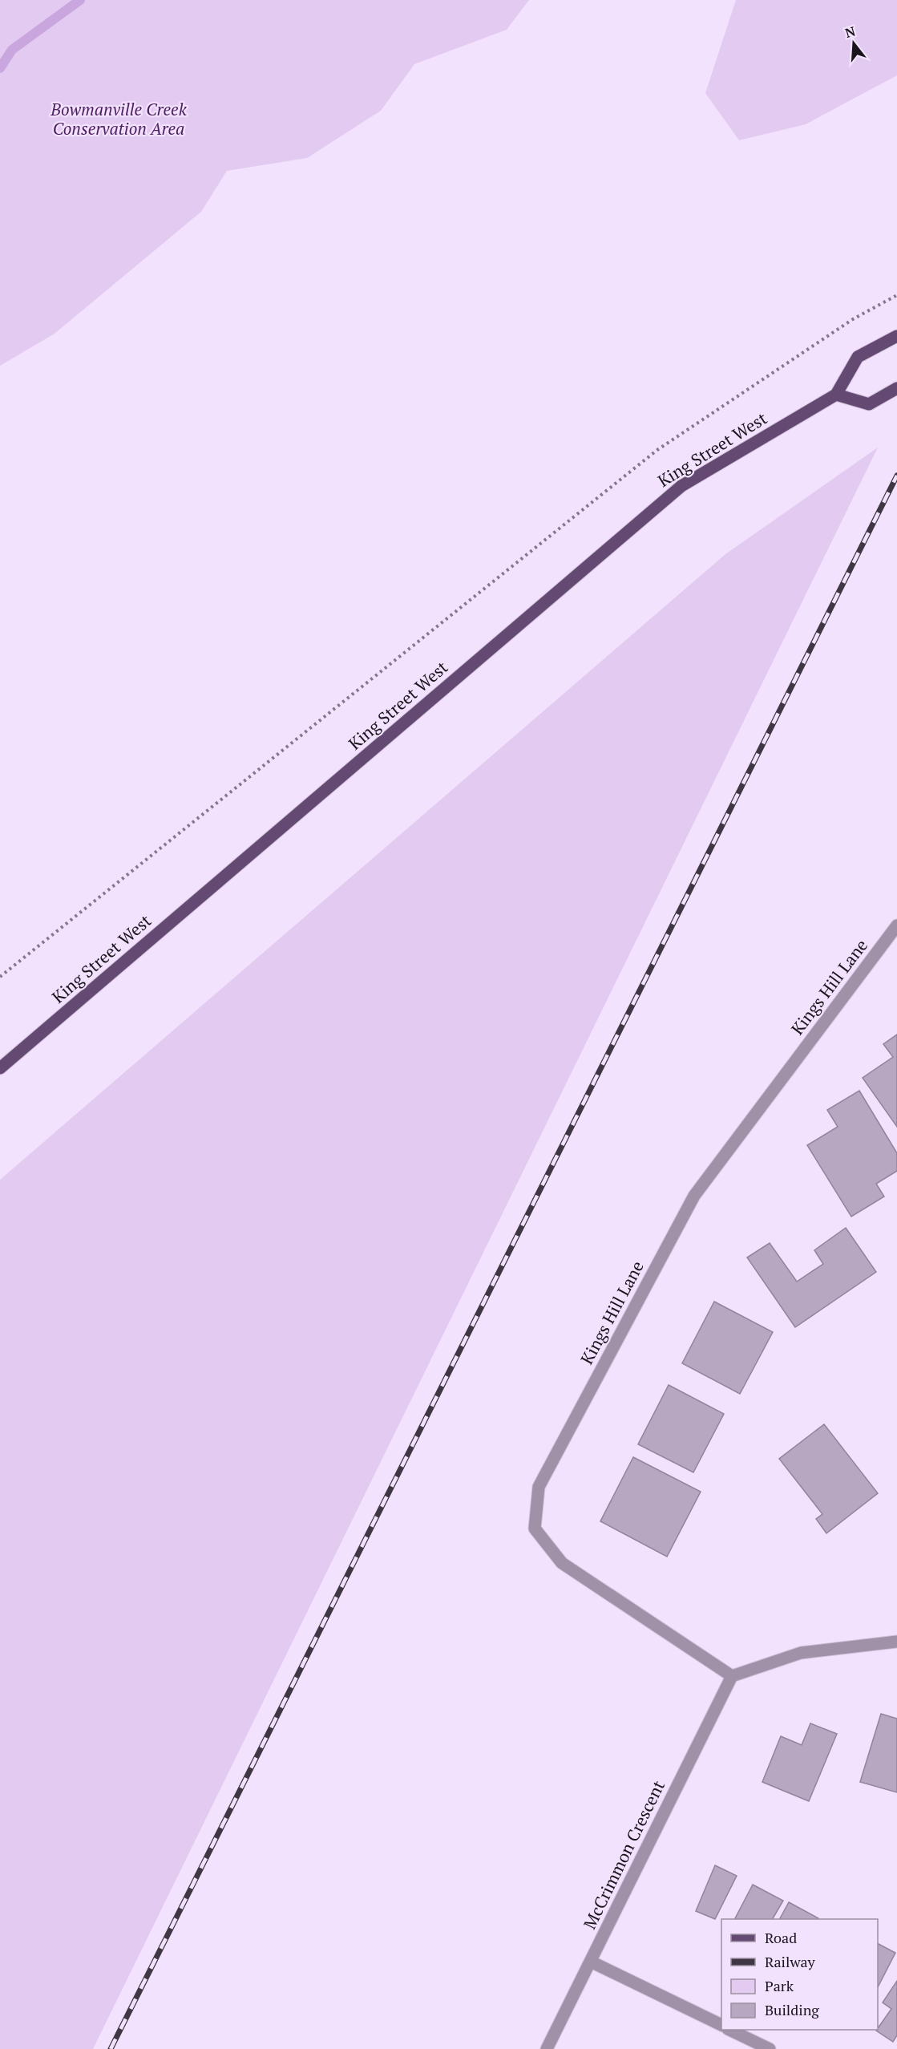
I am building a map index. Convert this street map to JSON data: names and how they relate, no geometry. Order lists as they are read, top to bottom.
{
  "streets": {
    "main road": ["King Street West"],
    "street": ["Kings Hill Lane", "McCrimmon Crescent"]
  },
  "crossings": [
    ["Kings Hill Lane", "McCrimmon Crescent"]
  ],
  "parks": ["Bowmanville Creek Conservation Area"],
  "legend": [
    "Road",
    "Railway",
    "Park",
    "Building"
  ],
  "north": "top"
}
